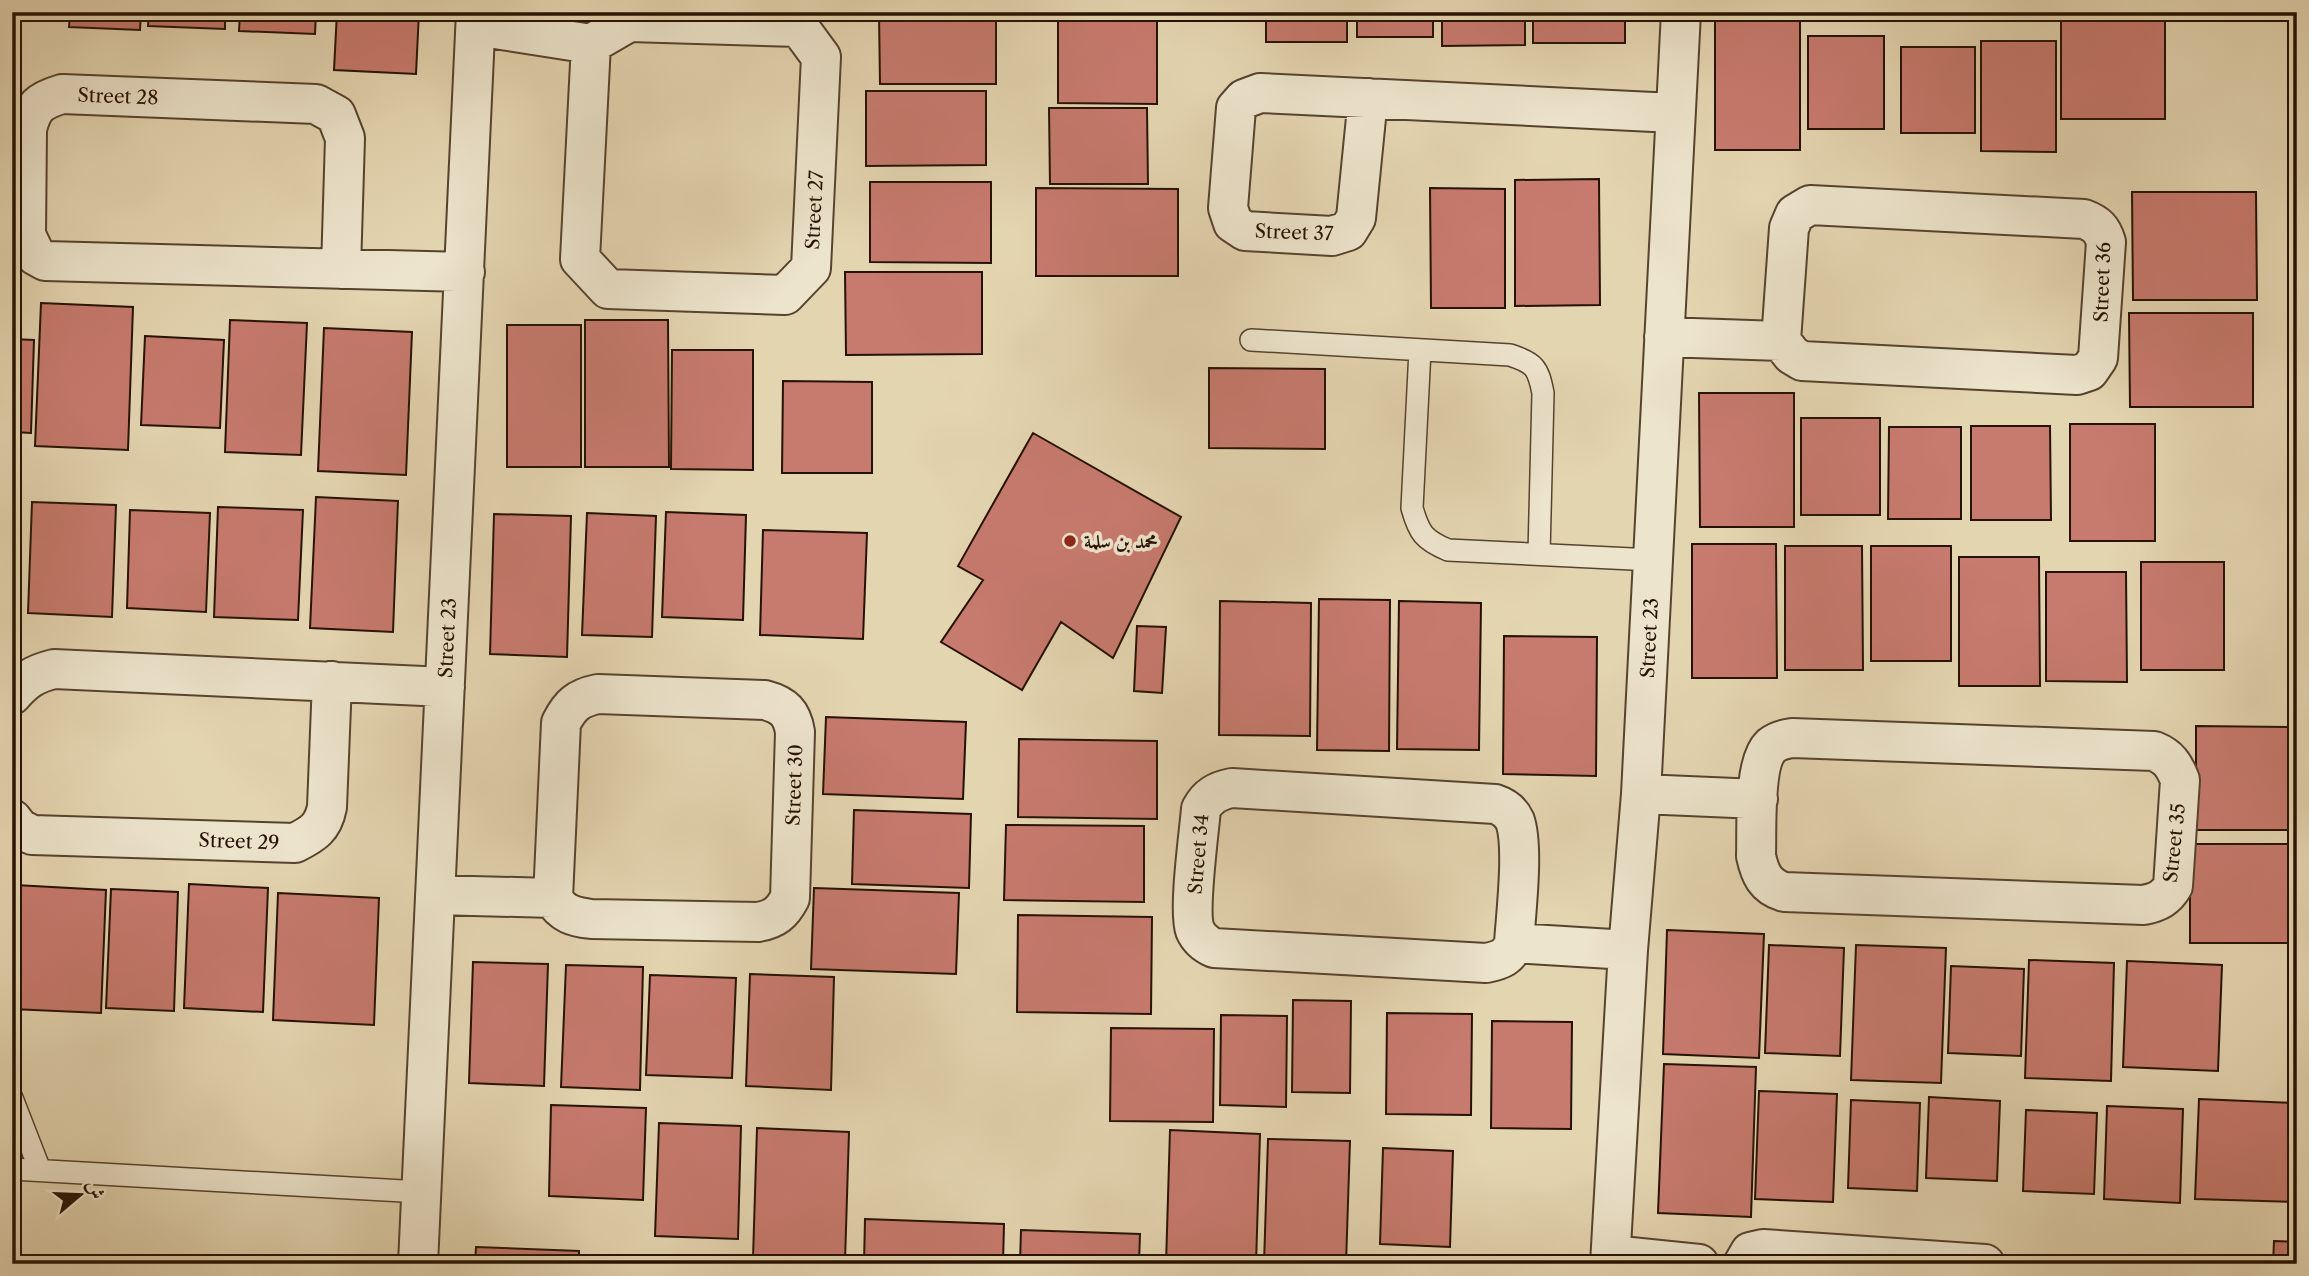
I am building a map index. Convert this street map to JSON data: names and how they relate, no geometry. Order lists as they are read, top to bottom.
{
  "streets": {
    "street": [
      "Street 28",
      "Street 27",
      "Street 37",
      "Street 36",
      "Street 23",
      "Street 30",
      "Street 29",
      "Street 35",
      "Street 34"
    ]
  },
  "crossings": [
    ["Street 28", "Street 23"],
    ["Street 37", "Street 23"]
  ],
  "places": ["محمد بن سلمة"],
  "north": "right"
}
